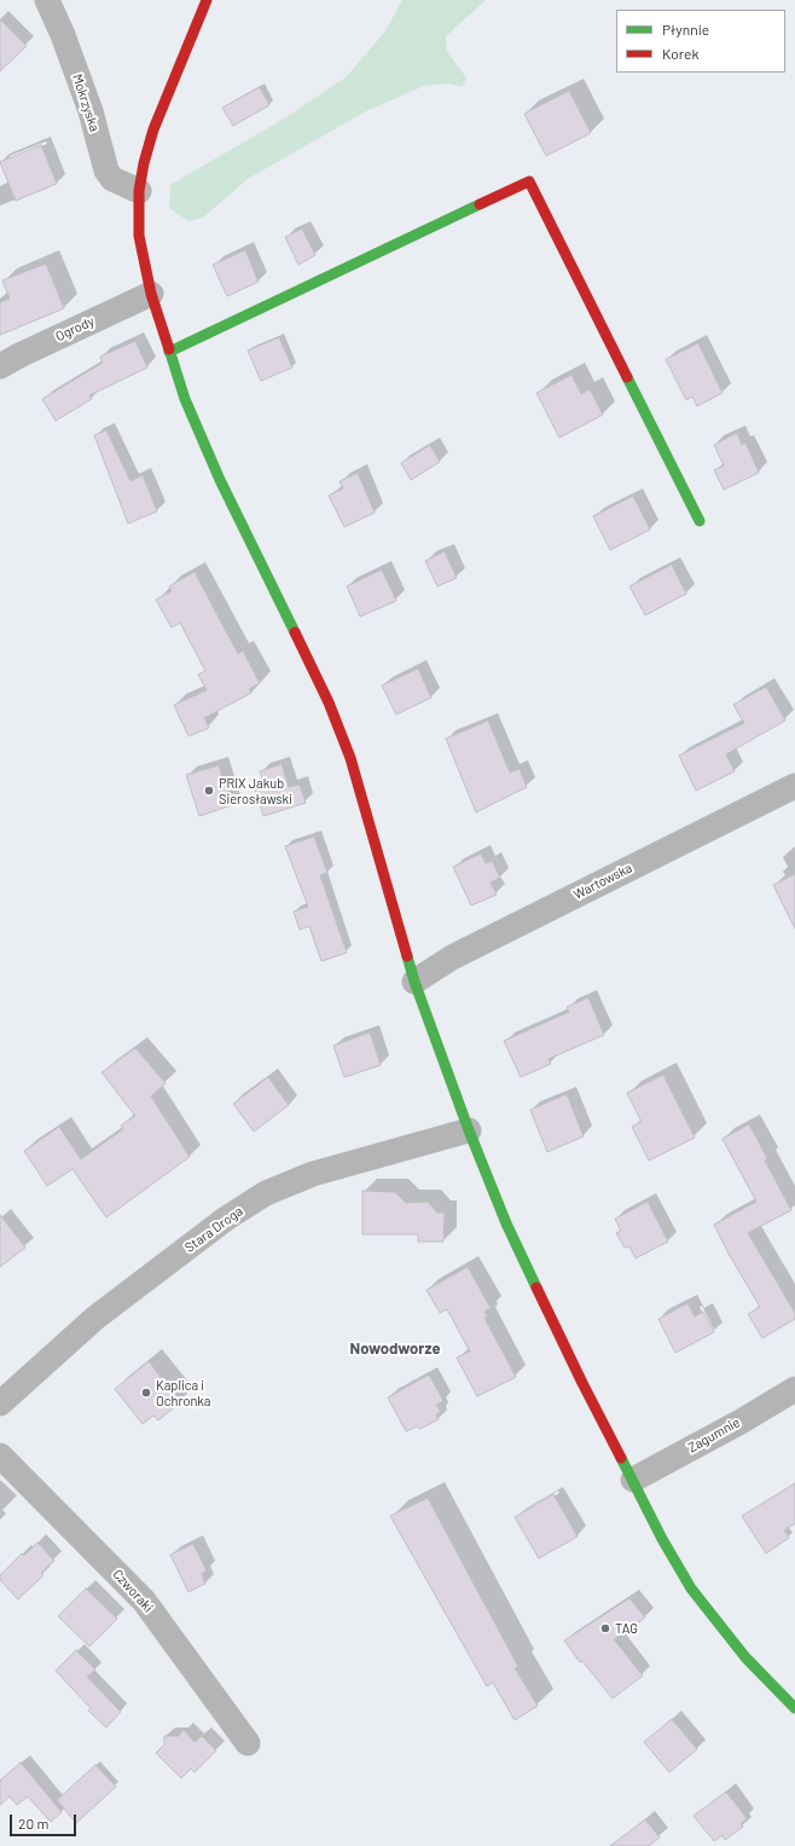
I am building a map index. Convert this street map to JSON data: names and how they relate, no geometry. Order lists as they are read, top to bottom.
{
  "streets": {
    "street": [
      "Mokrzyska",
      "Ogrody",
      "Wartowska",
      "Stara Droga",
      "Zagumnie",
      "Czworaki"
    ]
  },
  "districts": ["Nowodworze"],
  "places": ["PRIX Jakub Sierosławski", "Kaplica i Ochronka", "TAG"],
  "legend": ["Płynnie", "Korek"],
  "scale_bar": "20 m"
}
